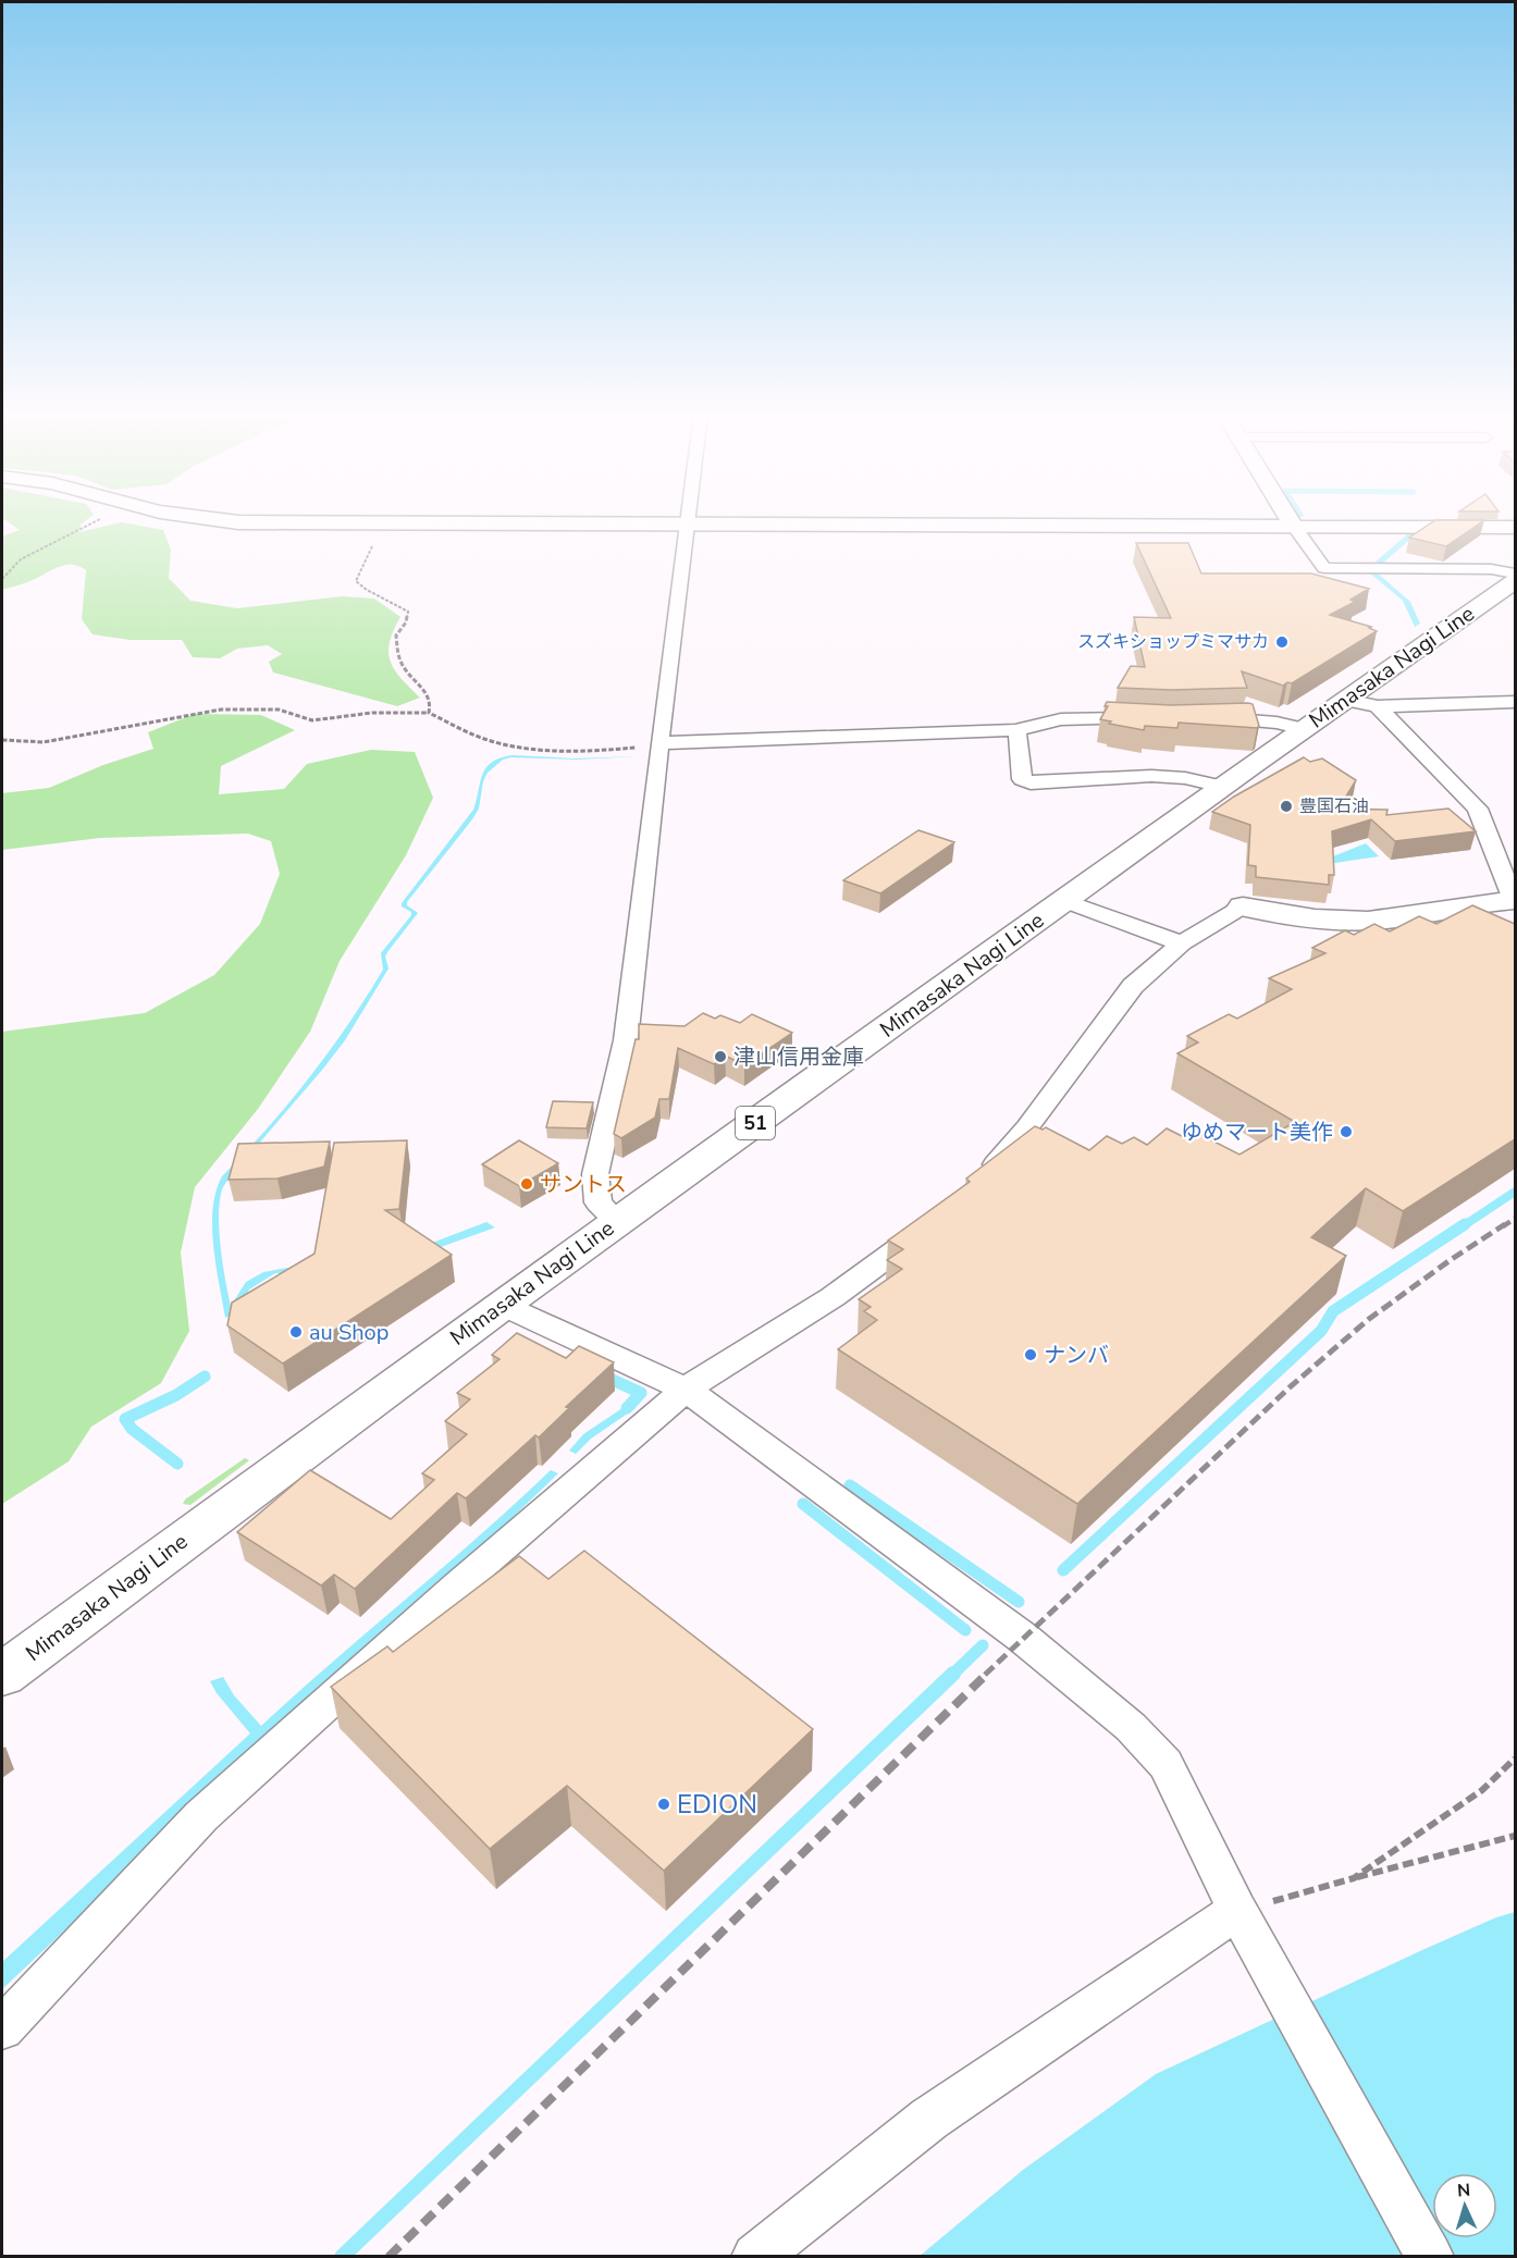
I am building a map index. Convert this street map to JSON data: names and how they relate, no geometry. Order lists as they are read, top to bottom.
{
  "streets": {
    "street": ["Mimasaka Nagi Line", "51"]
  },
  "places": [
    "スズキショップミマサカ",
    "豊国石油",
    "津山信用金庫",
    "ゆめマート美作",
    "サントス",
    "au Shop",
    "ナンバ",
    "EDION"
  ],
  "north": "top"
}
